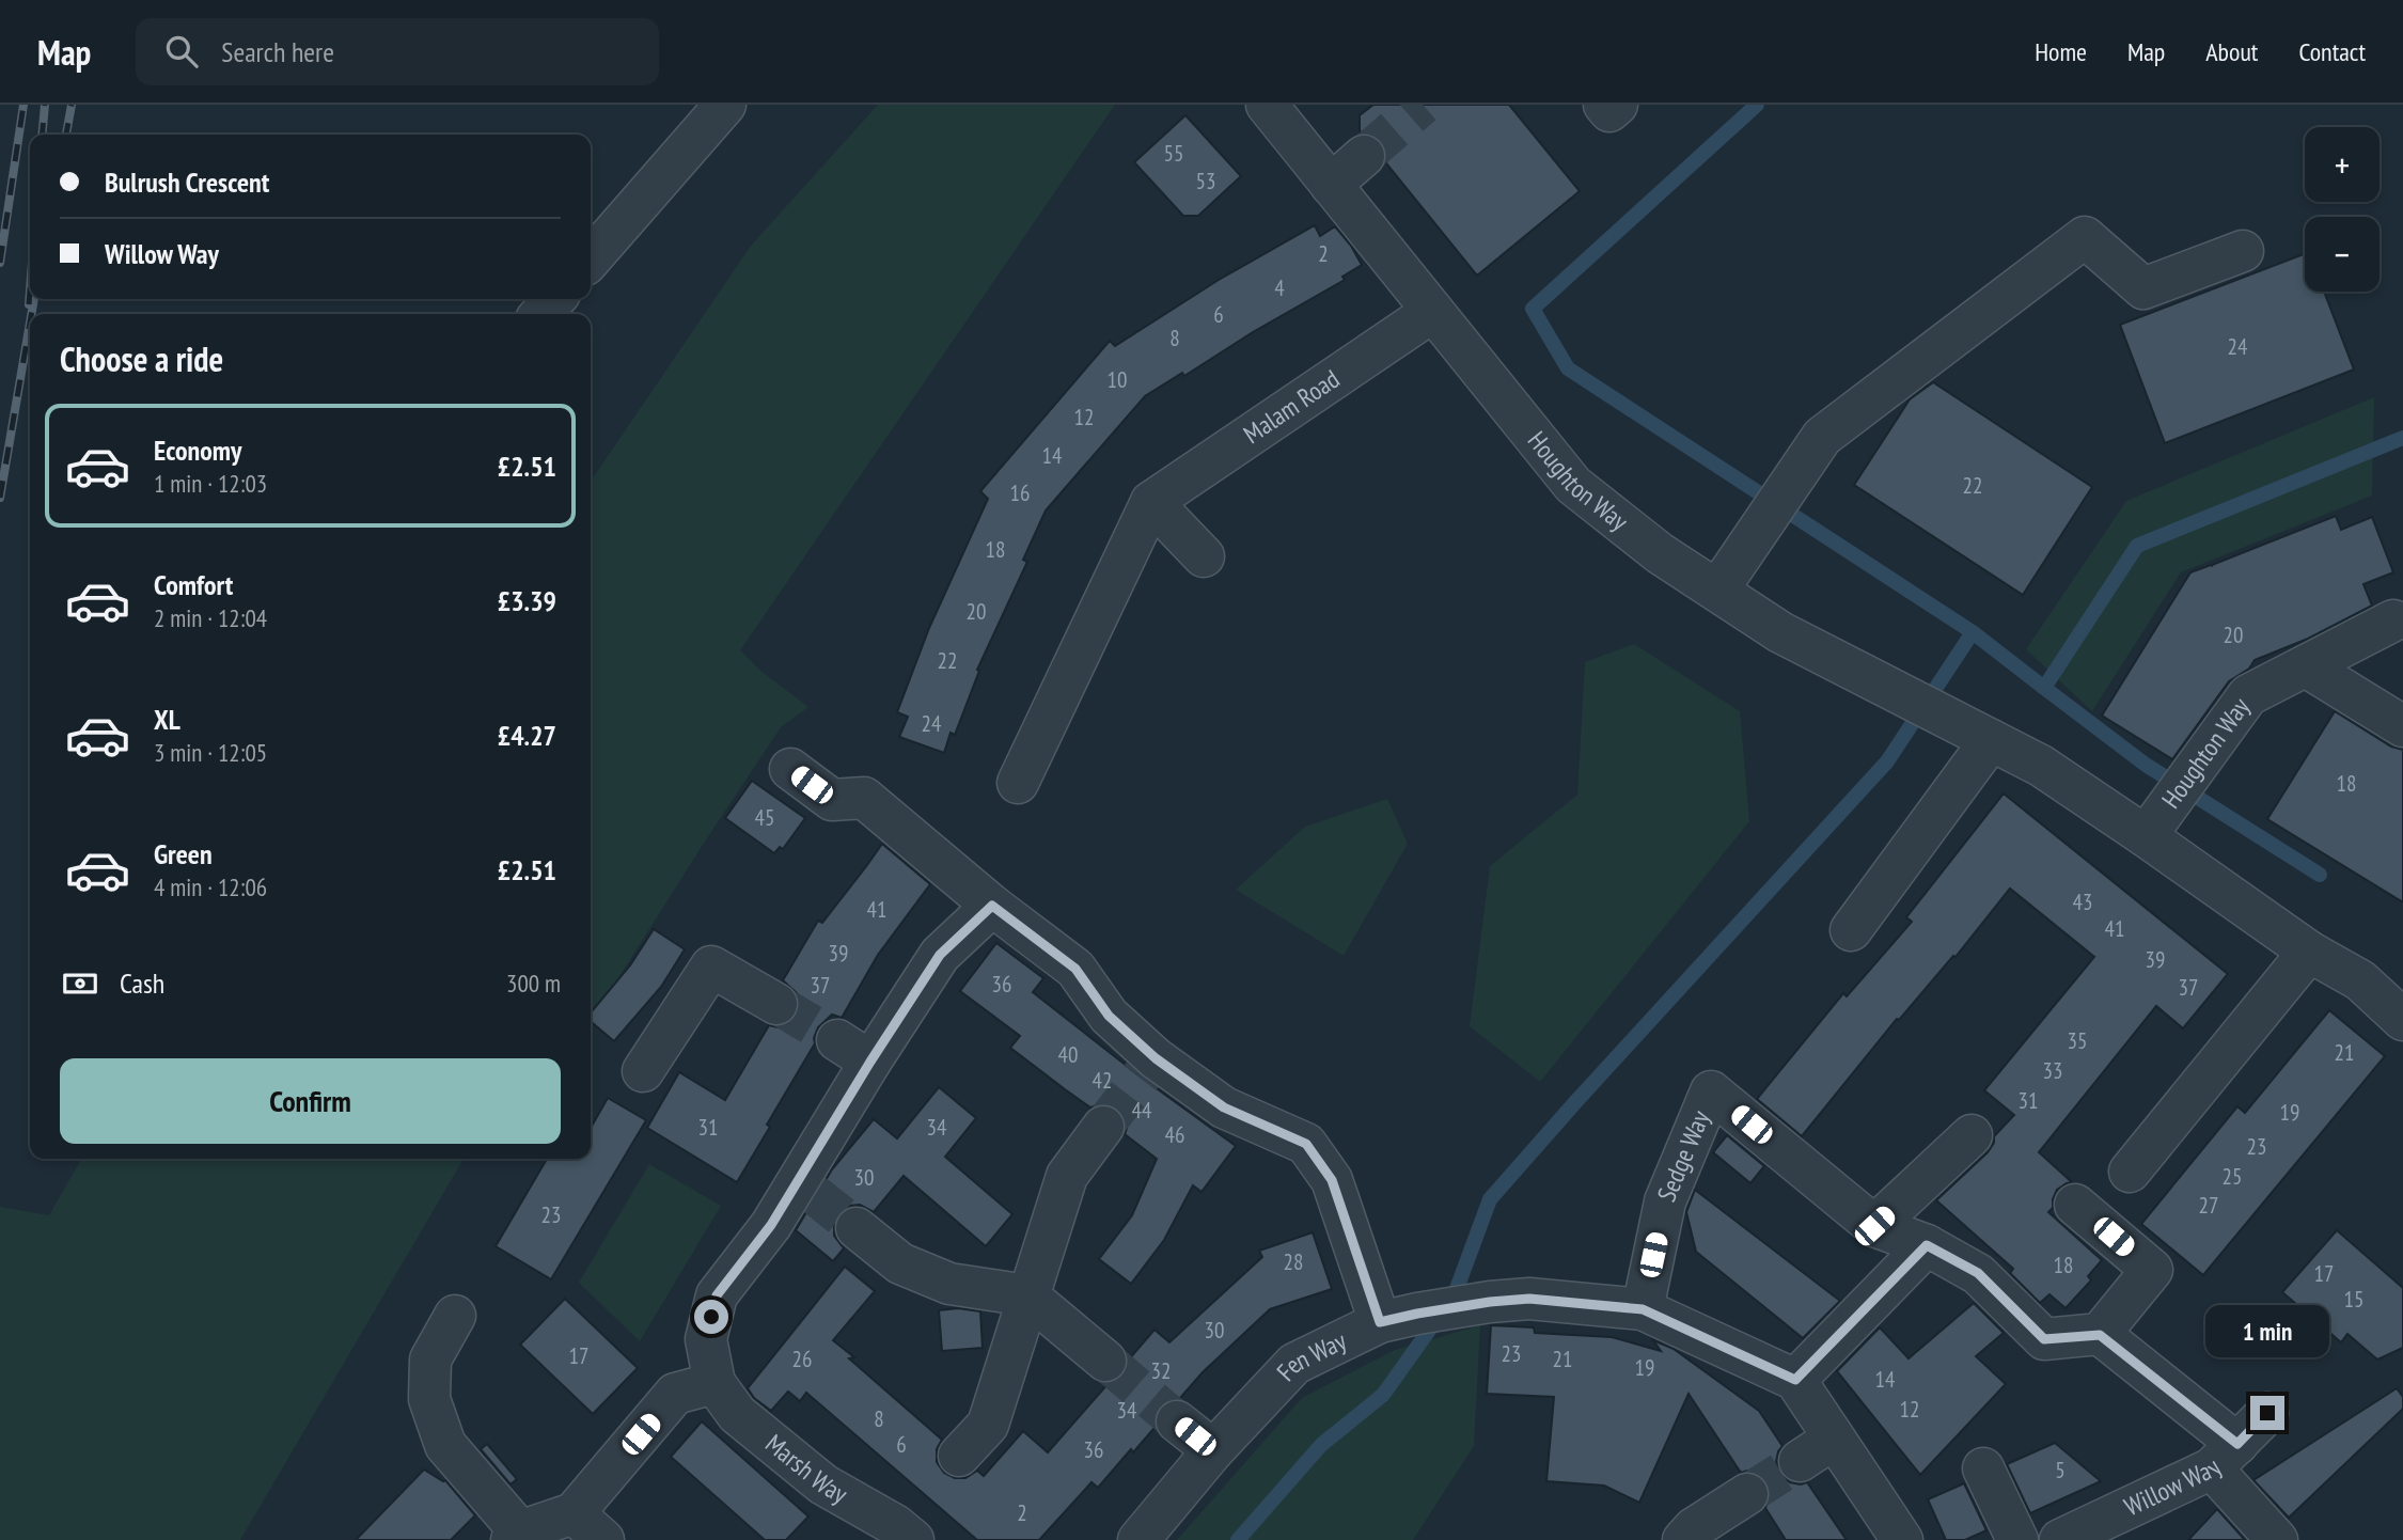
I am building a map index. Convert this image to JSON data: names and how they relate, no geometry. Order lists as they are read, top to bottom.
{
  "streets": {
    "street": [
      "Malam Road",
      "Houghton Way",
      "Sedge Way",
      "Fen Way",
      "Marsh Way",
      "Willow Way"
    ]
  },
  "crossings": [
    ["Malam Road", "Houghton Way"],
    ["Sedge Way", "Fen Way"]
  ],
  "house_numbers": [
    "55",
    "53",
    "2",
    "4",
    "6",
    "8",
    "24",
    "10",
    "12",
    "14",
    "22",
    "16",
    "18",
    "20",
    "20",
    "22",
    "24",
    "18",
    "45",
    "43",
    "41",
    "41",
    "39",
    "39",
    "36",
    "37",
    "37",
    "35",
    "21",
    "40",
    "33",
    "42",
    "31",
    "44",
    "19",
    "31",
    "34",
    "46",
    "23",
    "25",
    "30",
    "27",
    "23",
    "28",
    "18",
    "17",
    "15",
    "30",
    "23",
    "17",
    "26",
    "21",
    "19",
    "32",
    "14",
    "12",
    "34",
    "8",
    "6",
    "36",
    "5",
    "2"
  ],
  "page": {
    "header": "Map",
    "search": "Search here",
    "nav": [
      "Home",
      "Map",
      "About",
      "Contact"
    ],
    "map_buttons": ["+", "−"],
    "banner": ["Bulrush Crescent", "Willow Way"],
    "heading": "Choose a ride",
    "list": [
      {
        "name": "Economy",
        "note": "1 min · 12:03",
        "value": "£2.51"
      },
      {
        "name": "Comfort",
        "note": "2 min · 12:04",
        "value": "£3.39"
      },
      {
        "name": "XL",
        "note": "3 min · 12:05",
        "value": "£4.27"
      },
      {
        "name": "Green",
        "note": "4 min · 12:06",
        "value": "£2.51"
      }
    ],
    "pay": ["Cash", "300 m"],
    "buttons": "Confirm",
    "bubble": "1 min"
  }
}
